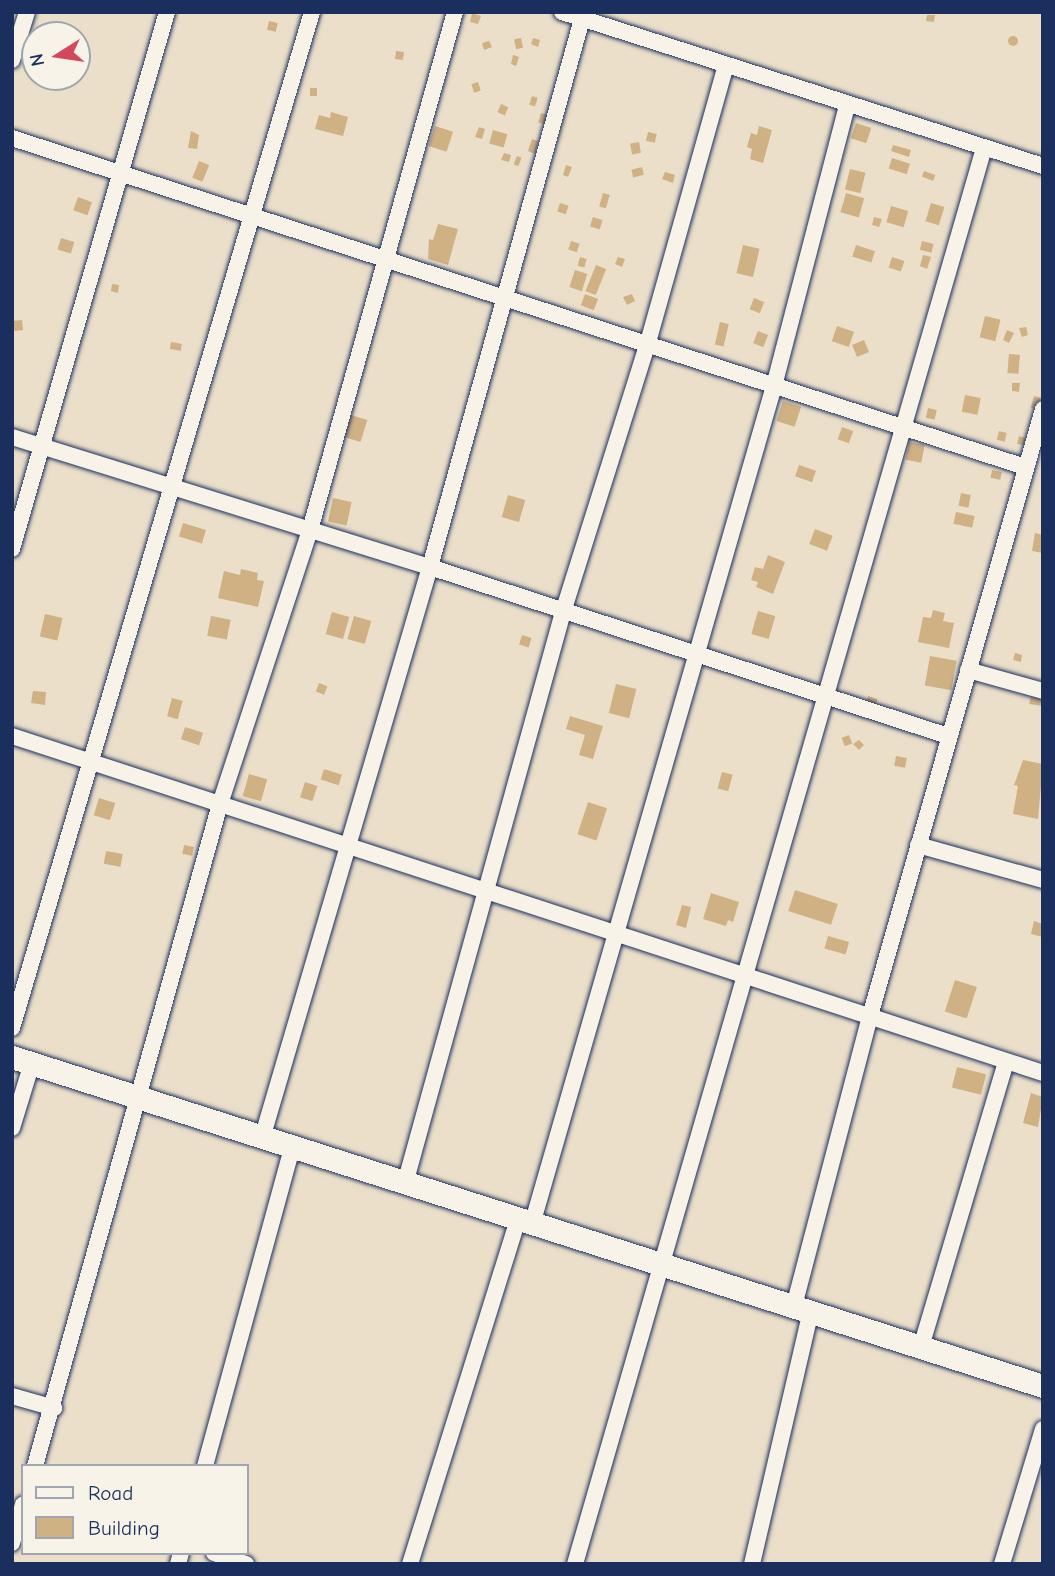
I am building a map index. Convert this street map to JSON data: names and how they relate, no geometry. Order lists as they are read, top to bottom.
{
  "legend": ["Road", "Building"],
  "north": "left"
}
